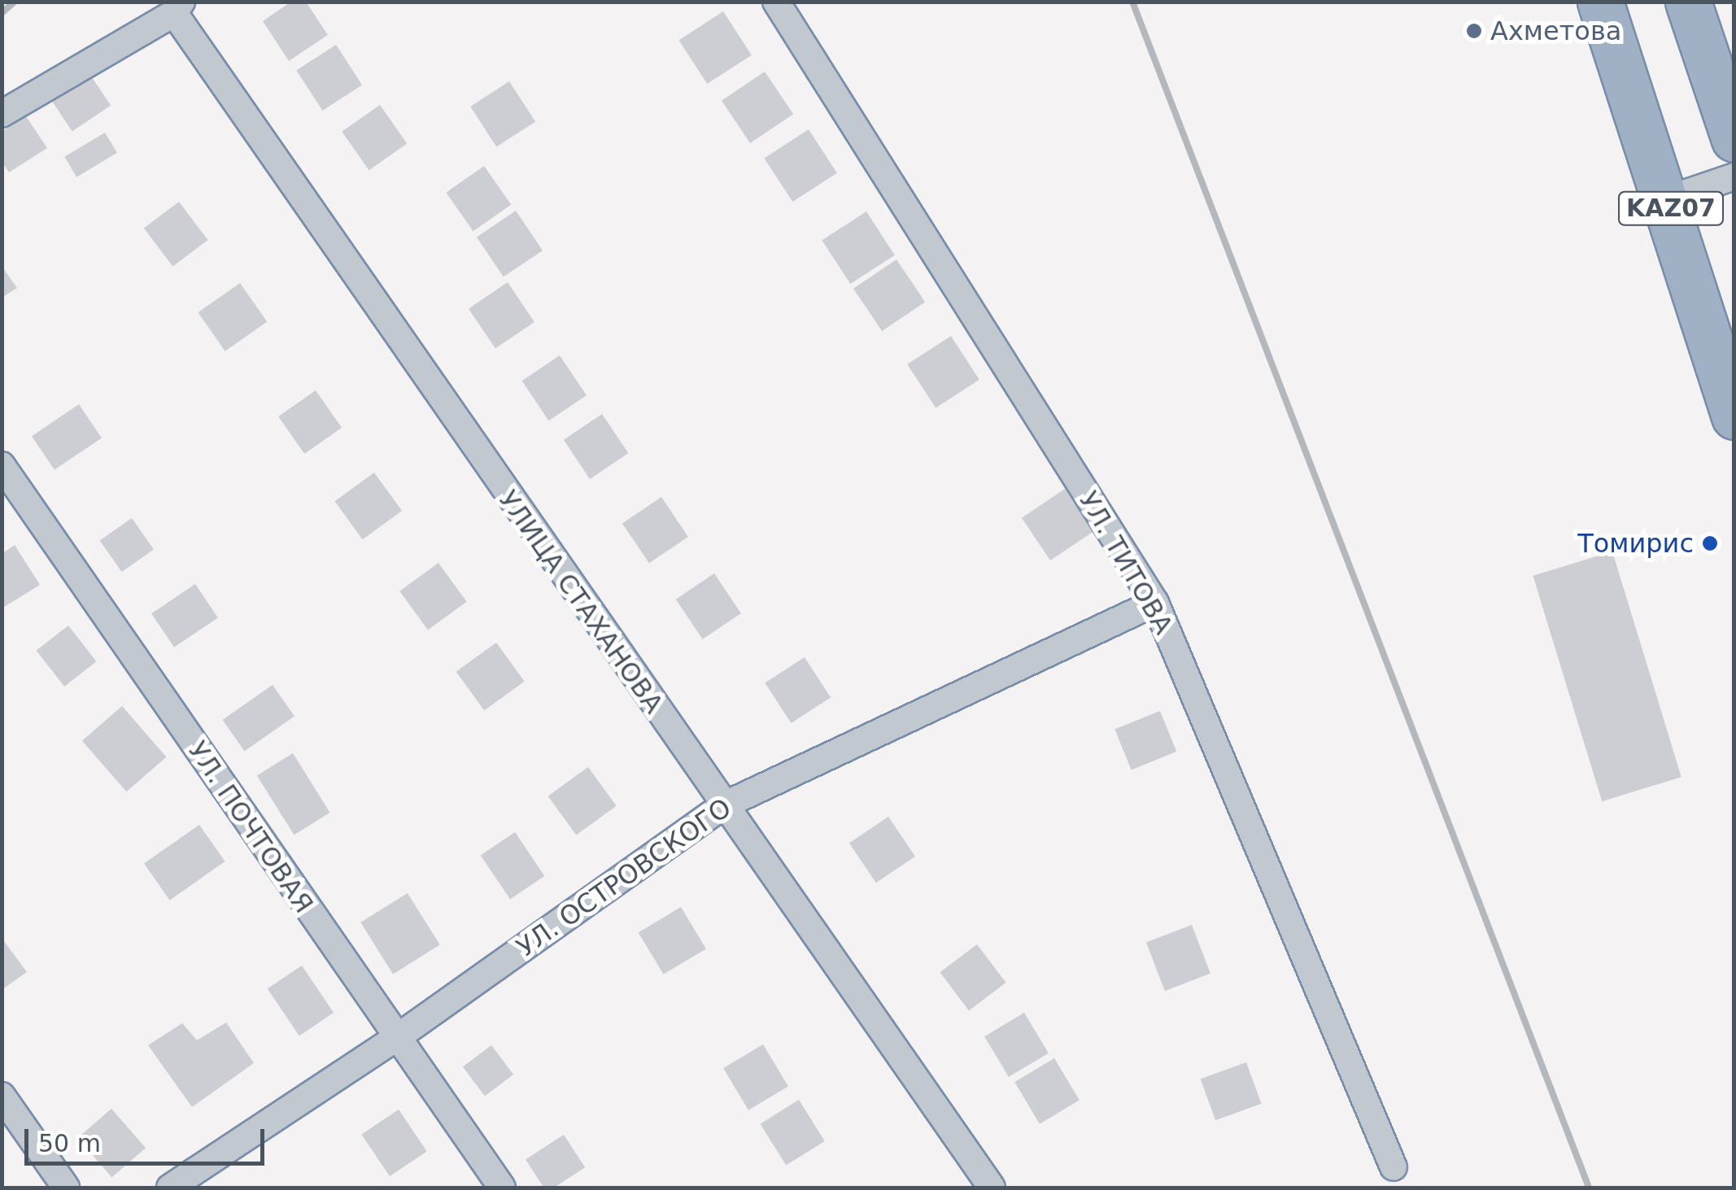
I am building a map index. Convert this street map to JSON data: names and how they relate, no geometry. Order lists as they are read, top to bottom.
{
  "streets": {
    "highway": ["KAZ07"],
    "street": [
      "УЛ. ТИТОВА",
      "УЛИЦА СТАХАНОВА",
      "УЛ. ПОЧТОВАЯ",
      "УЛ. ОСТРОВСКОГО"
    ]
  },
  "crossings": [
    ["УЛ. ТИТОВА", "УЛ. ОСТРОВСКОГО"],
    ["УЛИЦА СТАХАНОВА", "УЛ. ОСТРОВСКОГО"],
    ["УЛ. ПОЧТОВАЯ", "УЛ. ОСТРОВСКОГО"]
  ],
  "places": ["Ахметова", "Томирис"],
  "scale_bar": "50 m"
}
